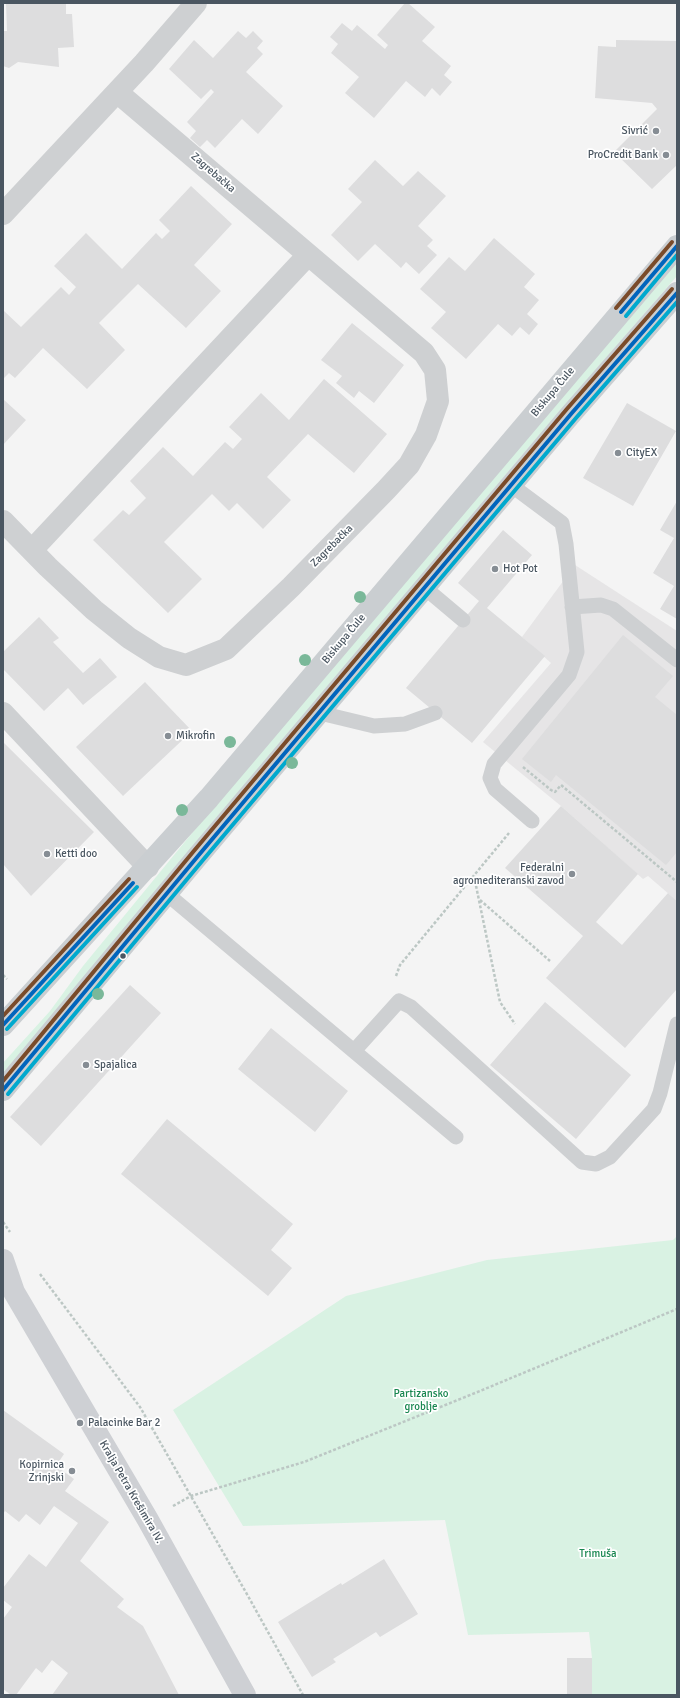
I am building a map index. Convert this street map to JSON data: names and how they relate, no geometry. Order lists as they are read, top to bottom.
{
  "streets": {
    "main road": ["Biskupa Čule"],
    "street": ["Zagrebačka", "Kralja Petra Krešimira IV."]
  },
  "parks": ["Partizansko groblje", "Trimuša"],
  "places": [
    "Sivrić",
    "ProCredit Bank",
    "CityEX",
    "Hot Pot",
    "Mikrofin",
    "Ketti doo",
    "Federalni agromediteranski zavod",
    "Spajalica",
    "Palacinke Bar 2",
    "Kopirnica Zrinjski"
  ]
}
